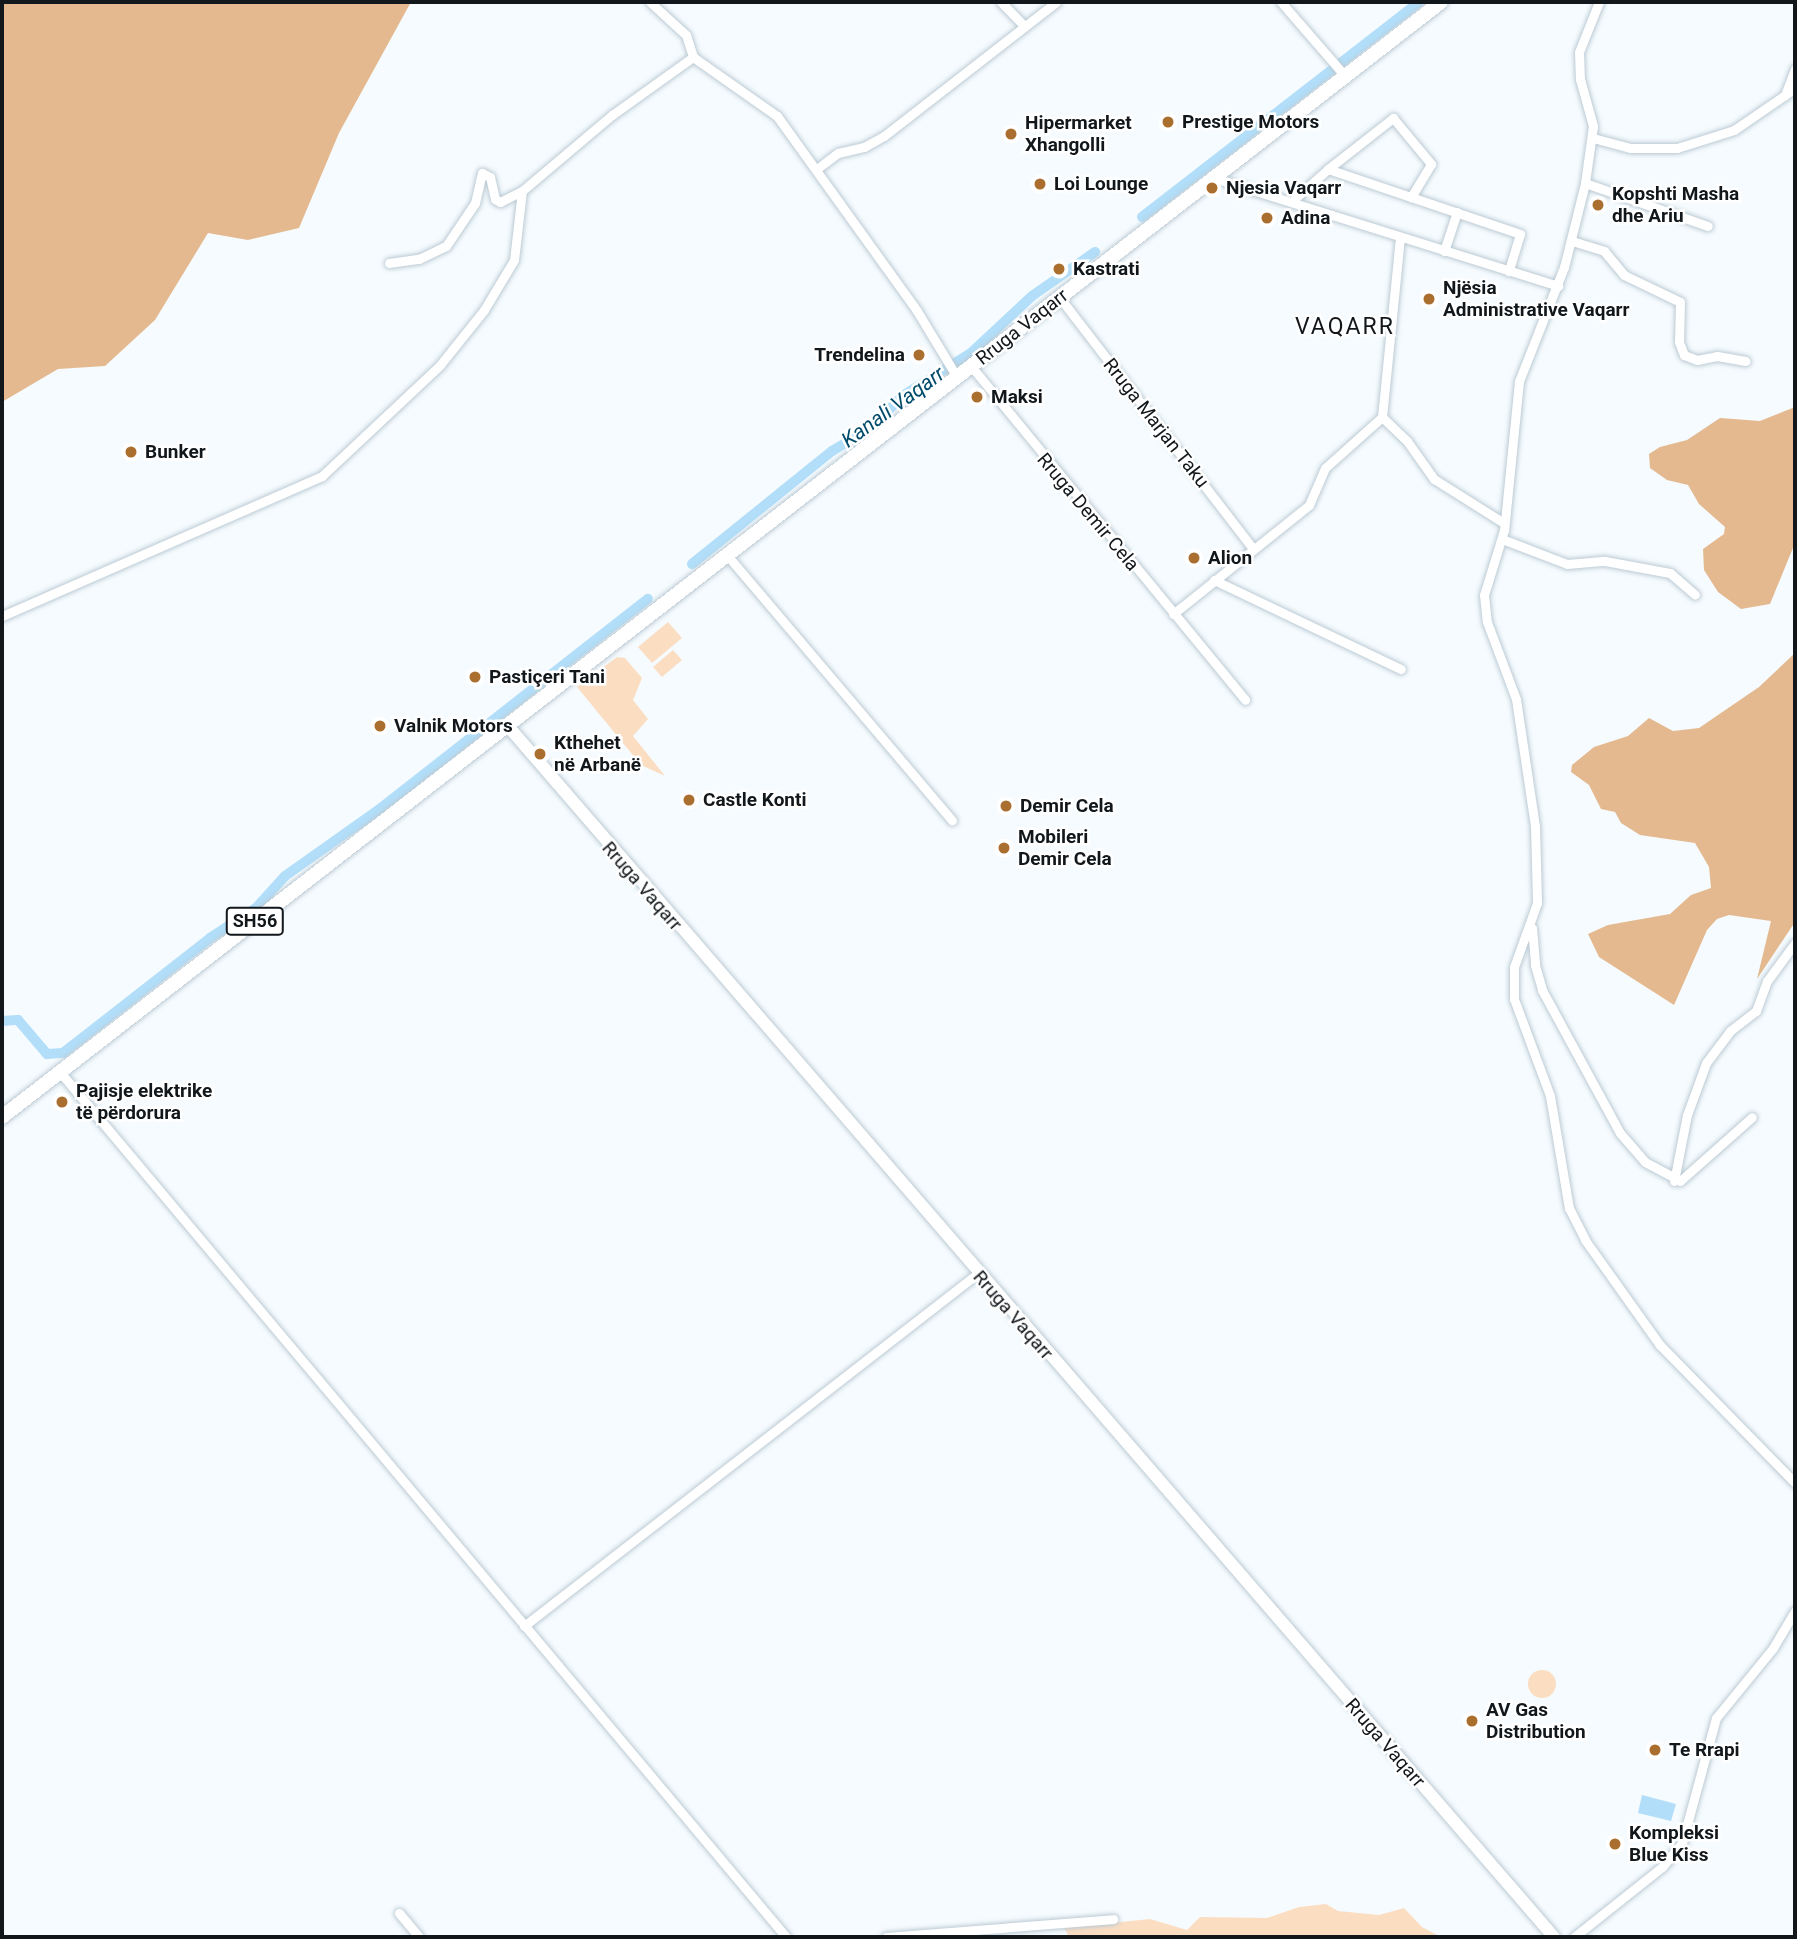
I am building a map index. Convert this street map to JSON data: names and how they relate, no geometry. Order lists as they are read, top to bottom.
{
  "streets": {
    "main road": ["Rruga Vaqarr", "SH56"],
    "street": ["Rruga Marjan Taku", "Rruga Demir Cela"]
  },
  "crossings": [
    ["Rruga Vaqarr", "Rruga Marjan Taku"],
    ["Rruga Vaqarr", "Rruga Demir Cela"],
    ["Rruga Vaqarr", "SH56"]
  ],
  "districts": ["VAQARR"],
  "water": ["Kanali Vaqarr"],
  "places": [
    "Prestige Motors",
    "Hipermarket Xhangolli",
    "Loi Lounge",
    "Njesia Vaqarr",
    "Kopshti Masha dhe Ariu",
    "Adina",
    "Kastrati",
    "Njësia Administrative Vaqarr",
    "Trendelina",
    "Maksi",
    "Bunker",
    "Alion",
    "Pastiçeri Tani",
    "Valnik Motors",
    "Kthehet në Arbanë",
    "Castle Konti",
    "Demir Cela",
    "Mobileri Demir Cela",
    "Pajisje elektrike të përdorura",
    "AV Gas Distribution",
    "Te Rrapi",
    "Kompleksi Blue Kiss"
  ]
}
